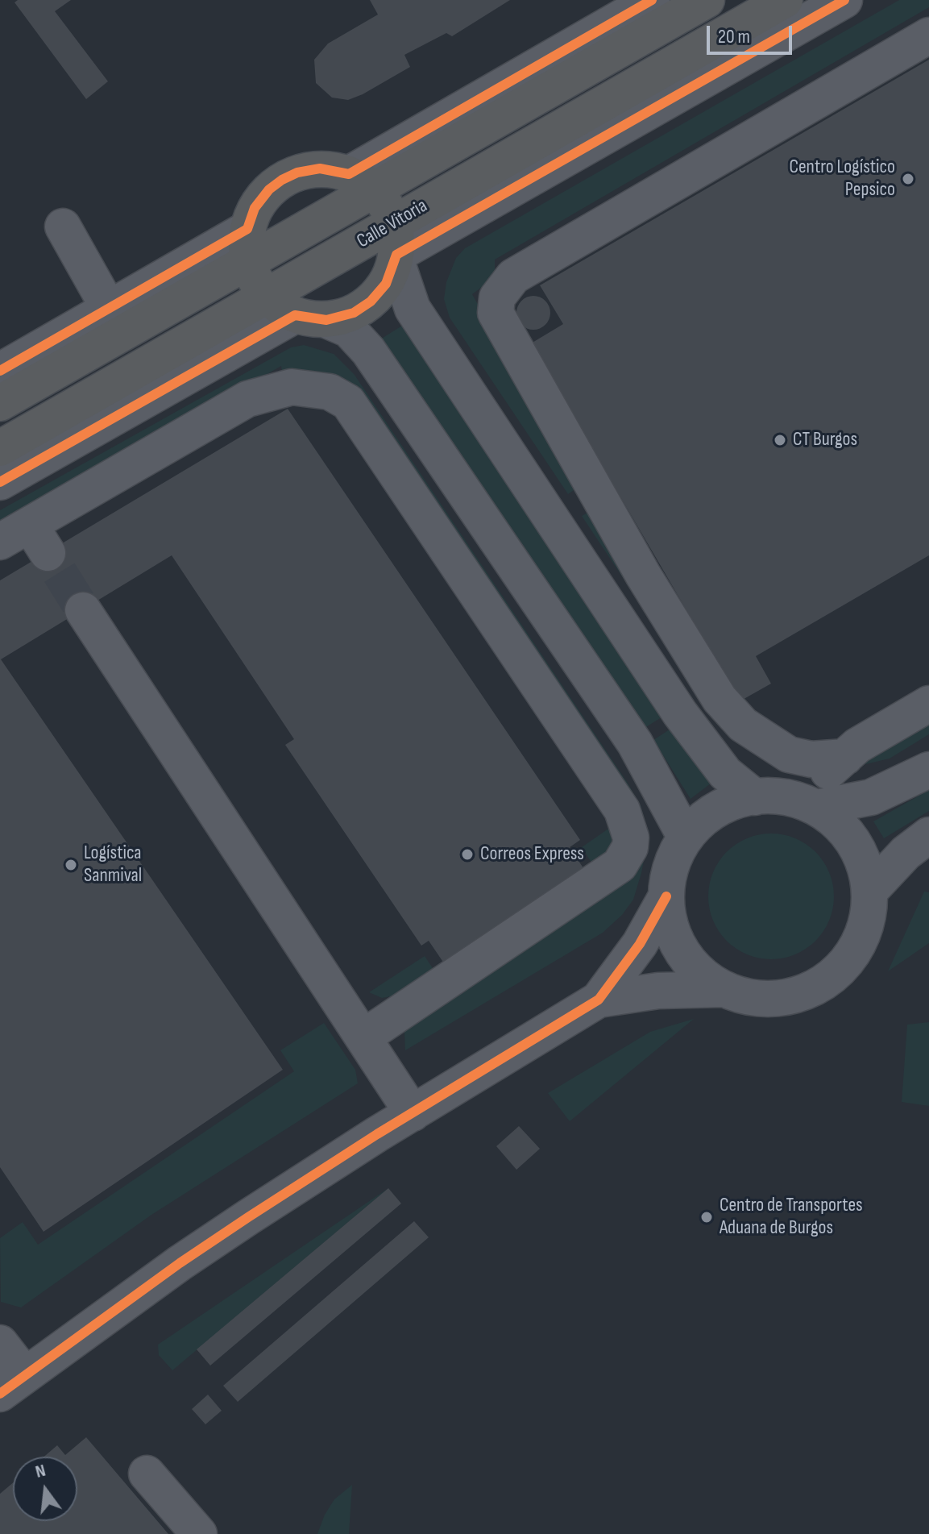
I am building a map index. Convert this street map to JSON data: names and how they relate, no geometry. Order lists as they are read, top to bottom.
{
  "streets": {
    "highway": ["Calle Vitoria"]
  },
  "places": [
    "Centro Logístico Pepsico",
    "CT Burgos",
    "Correos Express",
    "Logística Sanmival",
    "Centro de Transportes Aduana de Burgos"
  ],
  "scale_bar": "20 m",
  "north": "top"
}
